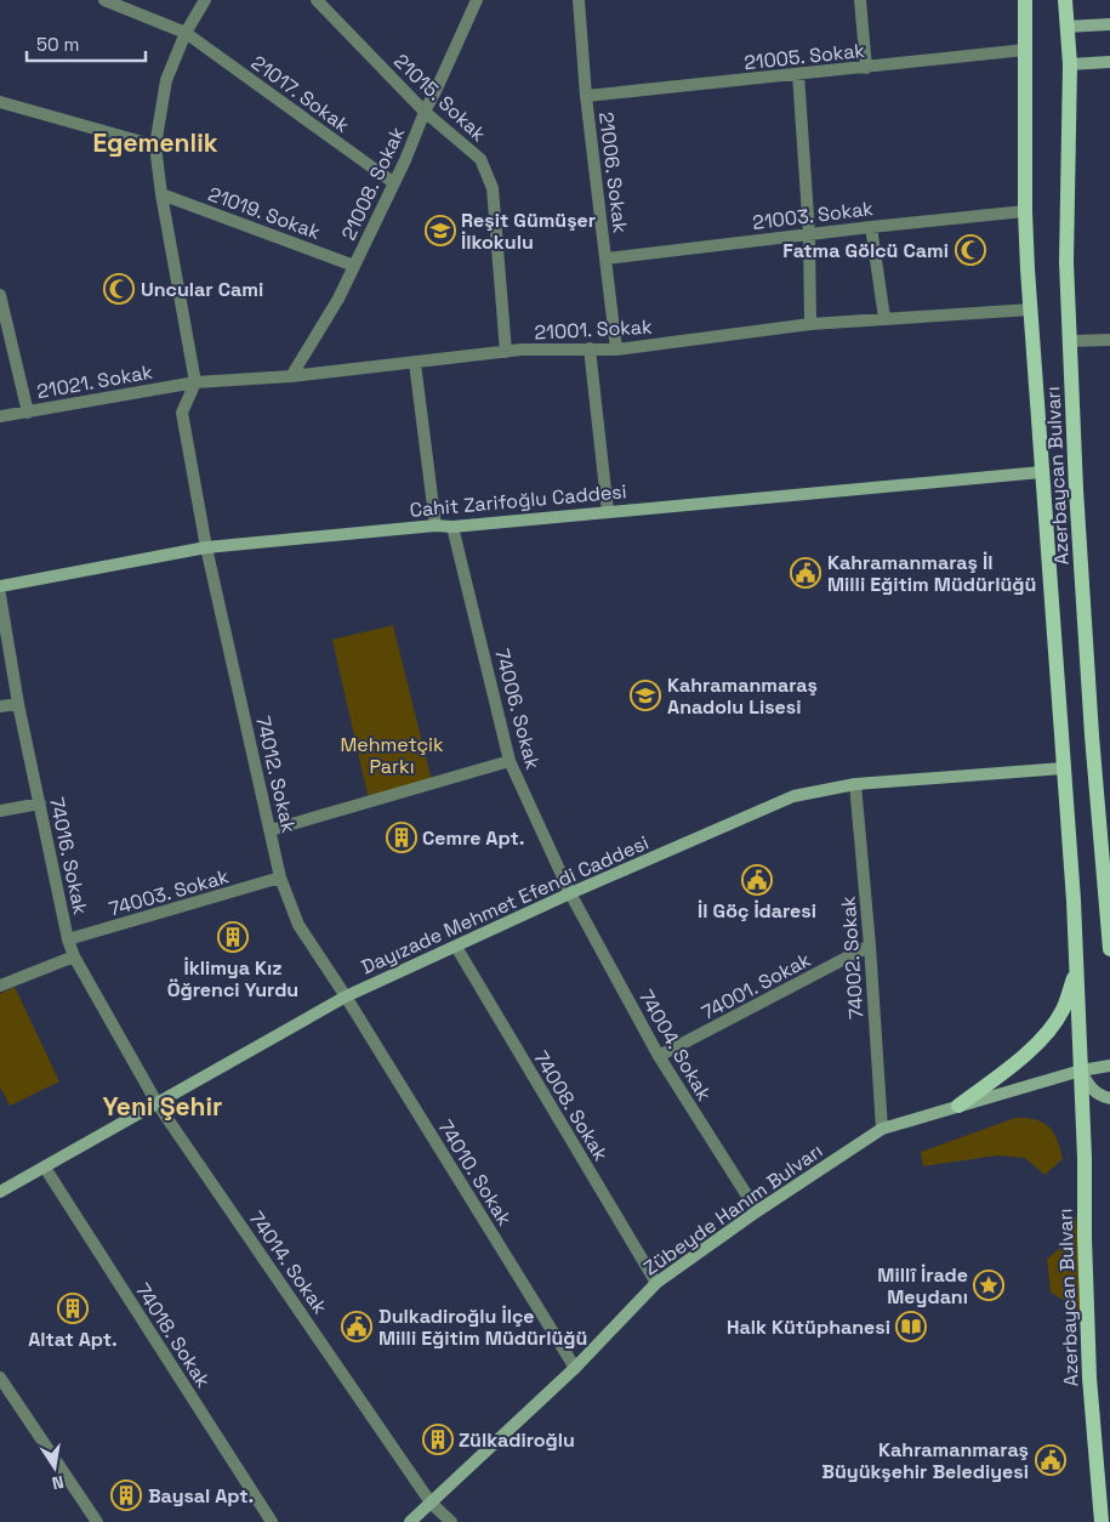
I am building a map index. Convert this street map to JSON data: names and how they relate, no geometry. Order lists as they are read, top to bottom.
{
  "streets": {
    "main road": ["Azerbaycan Bulvarı"],
    "street": [
      "21005. Sokak",
      "21017. Sokak",
      "21015. Sokak",
      "21006. Sokak",
      "21008. Sokak",
      "21019. Sokak",
      "21003. Sokak",
      "21001. Sokak",
      "21021. Sokak",
      "Cahit Zarifoğlu Caddesi",
      "74006. Sokak",
      "74012. Sokak",
      "74016. Sokak",
      "74003. Sokak",
      "Dayızade Mehmet Efendi Caddesi",
      "74002. Sokak",
      "74001. Sokak",
      "74004. Sokak",
      "74008. Sokak",
      "74010. Sokak",
      "Zübeyde Hanım Bulvarı",
      "74014. Sokak",
      "74018. Sokak"
    ]
  },
  "crossings": [
    ["21005. Sokak", "21006. Sokak"],
    ["21005. Sokak", "Azerbaycan Bulvarı"],
    ["21017. Sokak", "21008. Sokak"],
    ["21015. Sokak", "21008. Sokak"],
    ["21015. Sokak", "21001. Sokak"],
    ["21006. Sokak", "21003. Sokak"],
    ["21006. Sokak", "21001. Sokak"],
    ["21008. Sokak", "21019. Sokak"],
    ["21008. Sokak", "21001. Sokak"],
    ["21003. Sokak", "Azerbaycan Bulvarı"],
    ["21001. Sokak", "21021. Sokak"],
    ["21001. Sokak", "Azerbaycan Bulvarı"],
    ["21001. Sokak", "74012. Sokak"],
    ["21021. Sokak", "74012. Sokak"],
    ["Azerbaycan Bulvarı", "Cahit Zarifoğlu Caddesi"],
    ["Azerbaycan Bulvarı", "Dayızade Mehmet Efendi Caddesi"],
    ["Azerbaycan Bulvarı", "Zübeyde Hanım Bulvarı"],
    ["Cahit Zarifoğlu Caddesi", "74006. Sokak"],
    ["Cahit Zarifoğlu Caddesi", "74012. Sokak"],
    ["74006. Sokak", "Dayızade Mehmet Efendi Caddesi"],
    ["74006. Sokak", "74004. Sokak"],
    ["74012. Sokak", "74003. Sokak"],
    ["74012. Sokak", "Dayızade Mehmet Efendi Caddesi"],
    ["74012. Sokak", "74010. Sokak"],
    ["74016. Sokak", "74003. Sokak"],
    ["74016. Sokak", "Dayızade Mehmet Efendi Caddesi"],
    ["74016. Sokak", "74014. Sokak"],
    ["Dayızade Mehmet Efendi Caddesi", "74002. Sokak"],
    ["Dayızade Mehmet Efendi Caddesi", "74004. Sokak"],
    ["Dayızade Mehmet Efendi Caddesi", "74008. Sokak"],
    ["Dayızade Mehmet Efendi Caddesi", "74010. Sokak"],
    ["Dayızade Mehmet Efendi Caddesi", "74014. Sokak"],
    ["Dayızade Mehmet Efendi Caddesi", "74018. Sokak"],
    ["74002. Sokak", "74001. Sokak"],
    ["74002. Sokak", "Zübeyde Hanım Bulvarı"],
    ["74001. Sokak", "74004. Sokak"],
    ["74004. Sokak", "Zübeyde Hanım Bulvarı"],
    ["74008. Sokak", "Zübeyde Hanım Bulvarı"],
    ["74010. Sokak", "Zübeyde Hanım Bulvarı"],
    ["Zübeyde Hanım Bulvarı", "74014. Sokak"]
  ],
  "districts": ["Egemenlik", "Yeni Şehir"],
  "parks": ["Mehmetçik Parkı"],
  "places": {
    "school or university": ["Reşit Gümüşer İlkokulu", "Kahramanmaraş Anadolu Lisesi"],
    "mosque": ["Fatma Gölcü Cami", "Uncular Cami"],
    "public building": [
      "Kahramanmaraş İl Milli Eğitim Müdürlüğü",
      "İl Göç İdaresi",
      "Dulkadiroğlu İlçe Milli Eğitim Müdürlüğü",
      "Kahramanmaraş Büyükşehir Belediyesi"
    ],
    "building": [
      "Cemre Apt.",
      "İklimya Kız Öğrenci Yurdu",
      "Altat Apt.",
      "Zülkadiroğlu",
      "Baysal Apt."
    ],
    "place": ["Millî İrade Meydanı"],
    "library": ["Halk Kütüphanesi"]
  },
  "scale_bar": "50 m",
  "north": "bottom"
}
